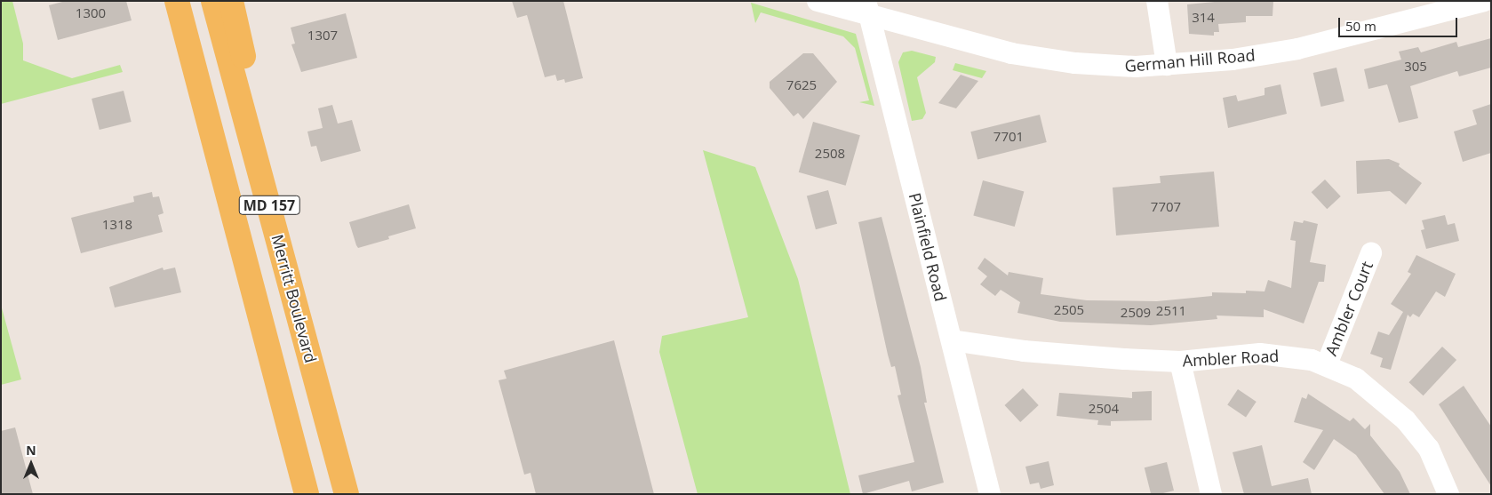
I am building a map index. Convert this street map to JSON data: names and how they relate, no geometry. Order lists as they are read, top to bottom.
{
  "streets": {
    "main road": ["MD 157", "Merritt Boulevard"],
    "street": [
      "German Hill Road",
      "Plainfield Road",
      "Ambler Court",
      "Ambler Road"
    ]
  },
  "crossings": [
    ["German Hill Road", "Plainfield Road"],
    ["Plainfield Road", "Ambler Road"],
    ["Ambler Court", "Ambler Road"]
  ],
  "house_numbers": [
    "1300",
    "314",
    "1307",
    "305",
    "7625",
    "7701",
    "2508",
    "7707",
    "1318",
    "2505",
    "2511",
    "2509",
    "2504"
  ],
  "scale_bar": "50 m",
  "north": "top"
}
